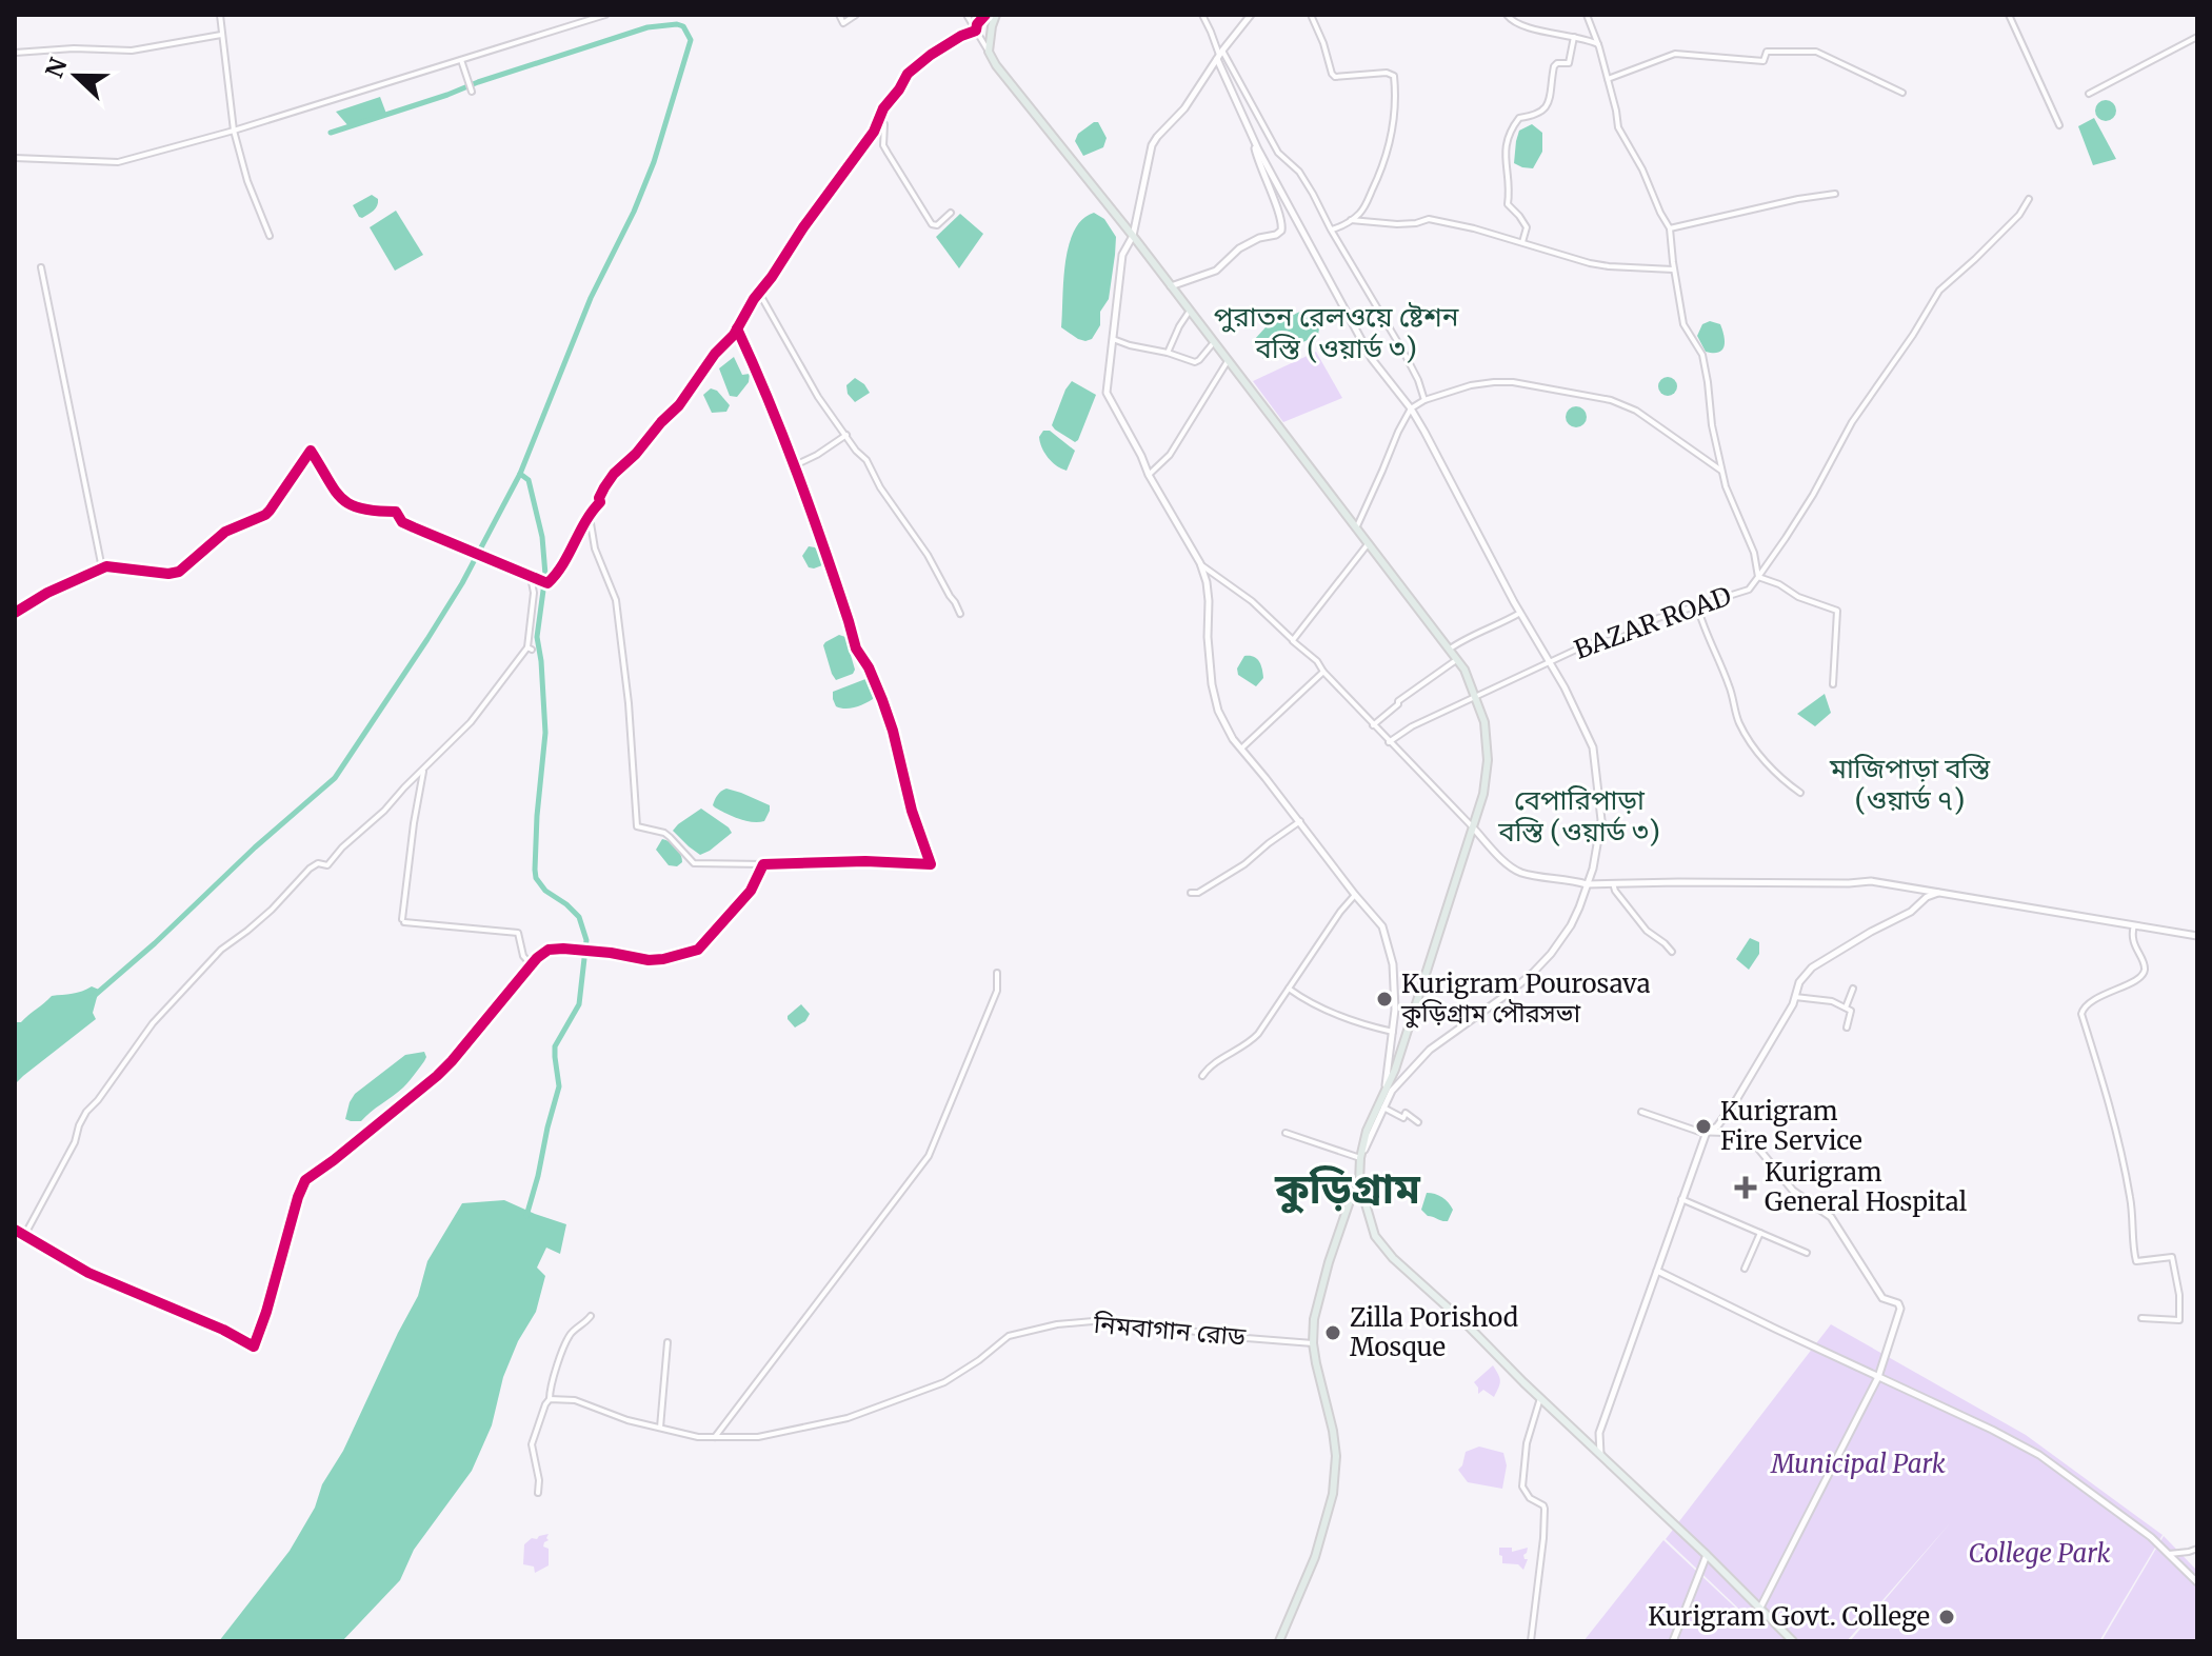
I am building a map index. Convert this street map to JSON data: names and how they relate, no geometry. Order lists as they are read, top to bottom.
{
  "streets": {
    "street": ["BAZAR ROAD", "নিমবাগান রোড"]
  },
  "districts": [
    "পুরাতন রেলওয়ে ষ্টেশন বস্তি (ওয়ার্ড ৩)",
    "মাজিপাড়া বস্তি (ওয়ার্ড ৭)",
    "বেপারিপাড়া বস্তি (ওয়ার্ড ৩)",
    "কুড়িগ্রাম"
  ],
  "parks": ["Municipal Park", "College Park"],
  "places": {
    "other": [
      "Kurigram Pourosava কুড়িগ্রাম পৌরসভা",
      "Kurigram Fire Service",
      "Zilla Porishod Mosque",
      "Kurigram Govt. College"
    ],
    "health": ["Kurigram General Hospital"]
  },
  "north": "left"
}
